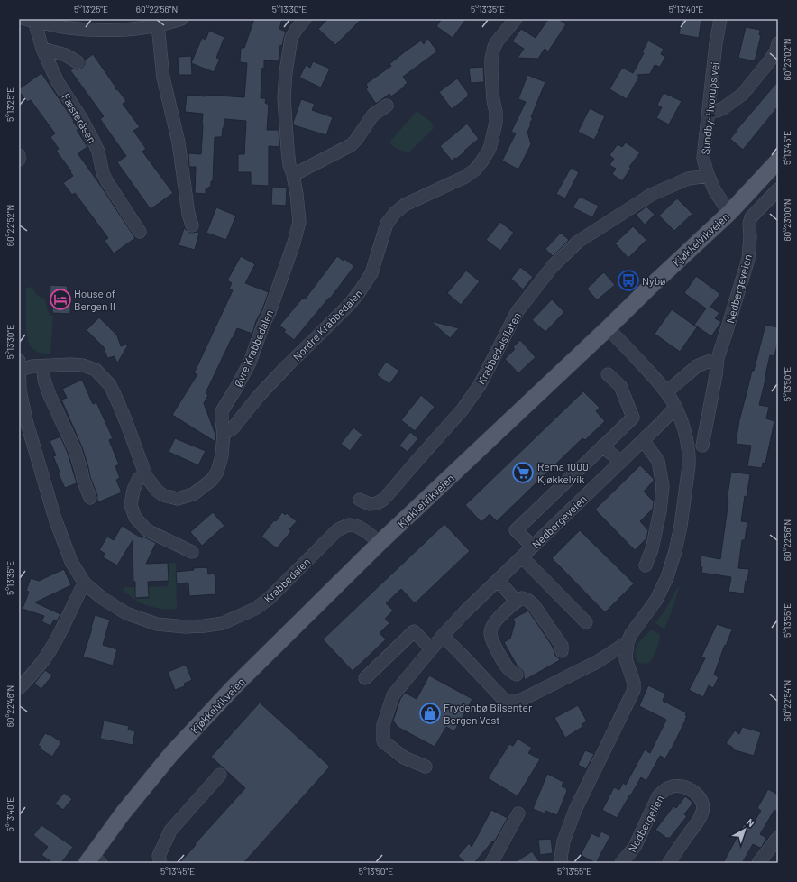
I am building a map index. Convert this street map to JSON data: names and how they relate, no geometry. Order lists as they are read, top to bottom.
{
  "streets": {
    "main road": ["Kjøkkelvikveien"],
    "street": [
      "Sundby-Hvorups vei",
      "Fæsteråsen",
      "Nedbergeveien",
      "Nordre Krabbedalen",
      "Øvre Krabbedalen",
      "Krabbedalsflaten",
      "Krabbedalen",
      "Nedbergelien"
    ]
  },
  "crossings": [
    ["Sundby-Hvorups vei", "Kjøkkelvikveien"],
    ["Sundby-Hvorups vei", "Krabbedalsflaten"],
    ["Kjøkkelvikveien", "Krabbedalen"],
    ["Nordre Krabbedalen", "Øvre Krabbedalen"],
    ["Øvre Krabbedalen", "Krabbedalen"]
  ],
  "places": {
    "bus stop": ["Nybø"],
    "hotel": ["House of Bergen II"],
    "supermarket": ["Rema 1000 Kjøkkelvik"],
    "shop": ["Frydenbø Bilsenter Bergen Vest"]
  },
  "north": "top right",
  "coordinates": [
    "5°13'25\"E",
    "60°22'56\"N",
    "5°13'30\"E",
    "5°13'35\"E",
    "5°13'40\"E",
    "60°23'02\"N",
    "5°13'45\"E",
    "60°23'00\"N",
    "60°22'52\"N",
    "5°13'50\"E",
    "5°13'55\"E",
    "60°22'54\"N",
    "60°22'46\"N"
  ]
}
